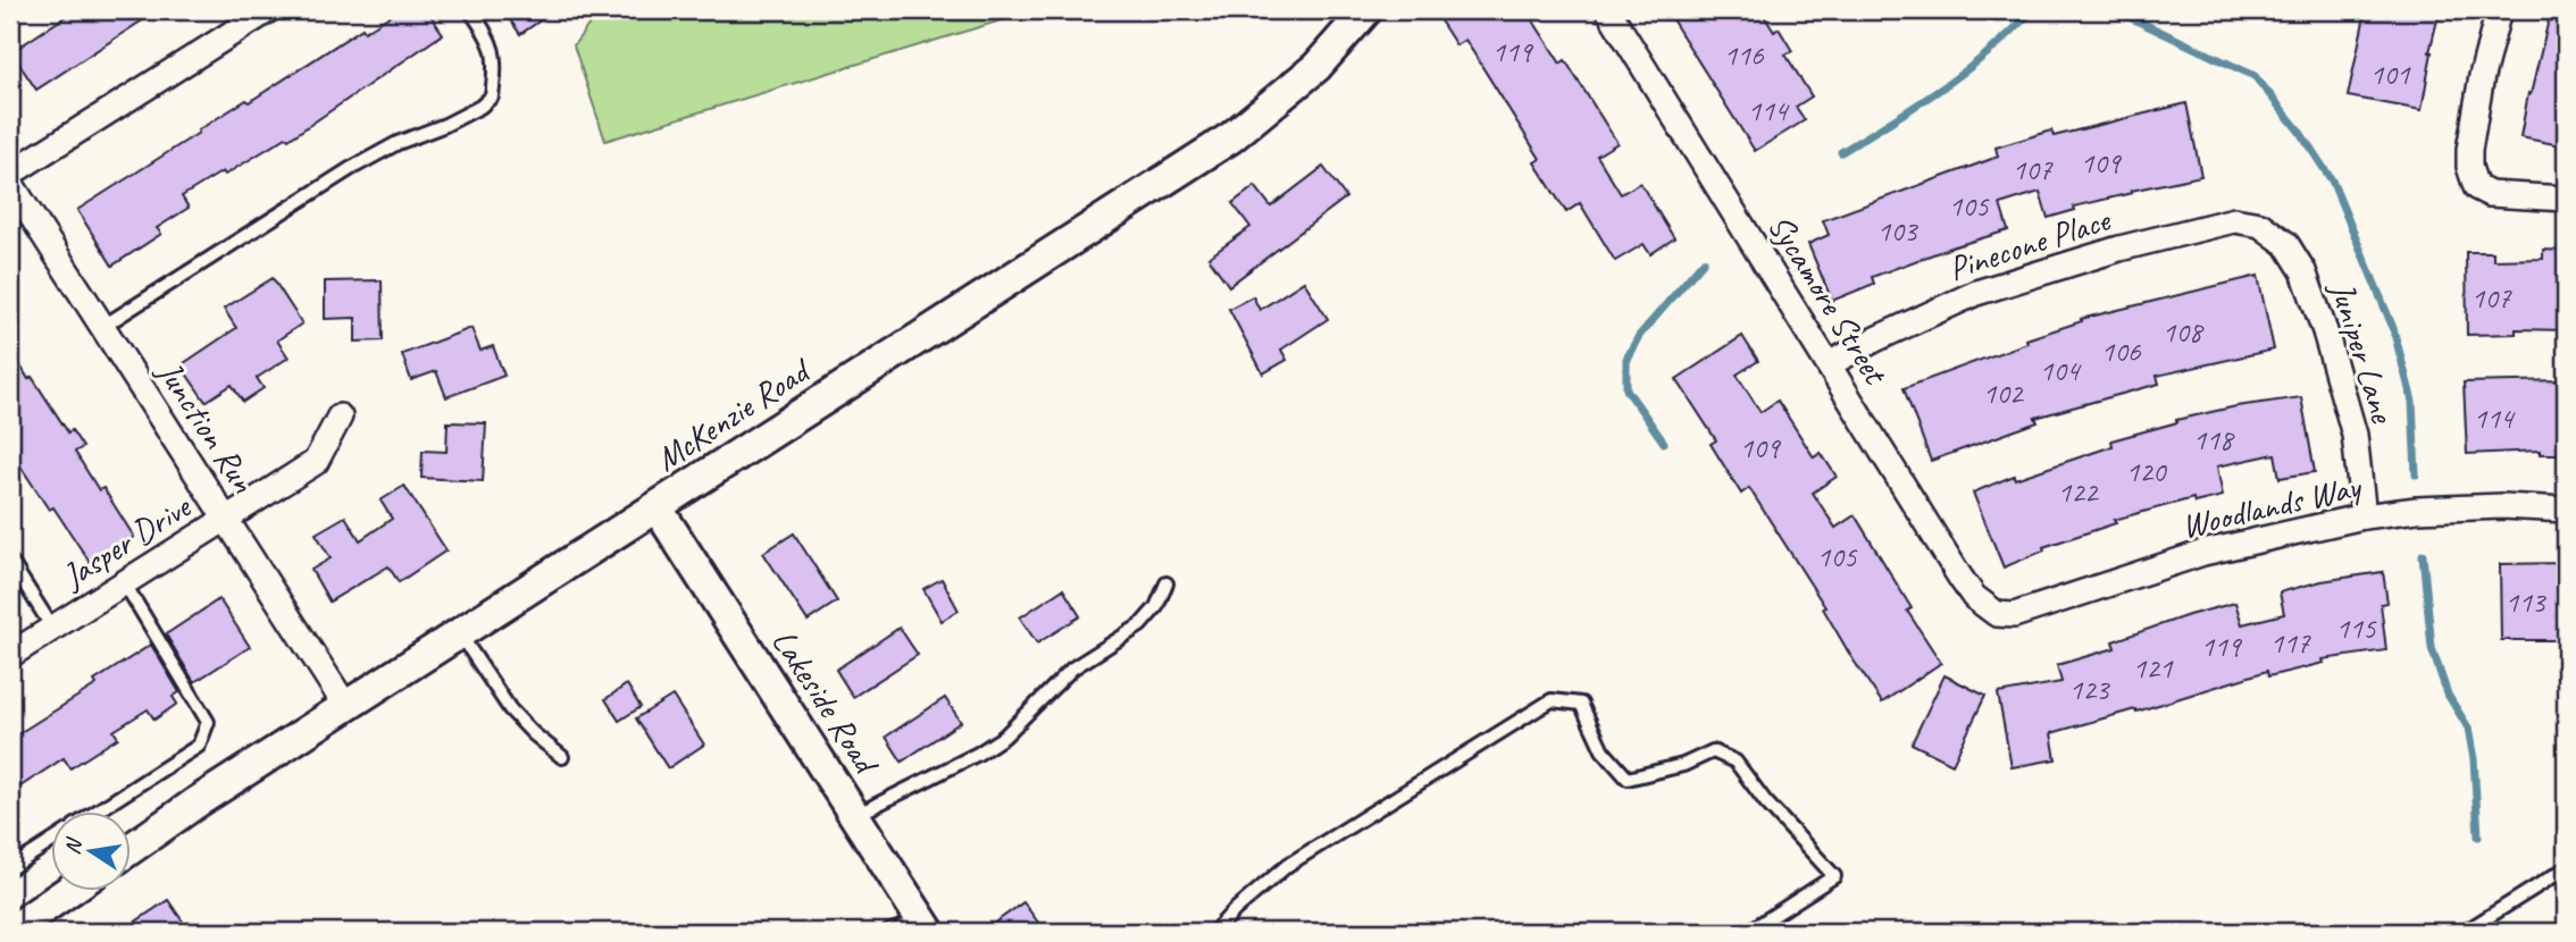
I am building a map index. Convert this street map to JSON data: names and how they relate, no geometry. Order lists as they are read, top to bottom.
{
  "streets": {
    "street": [
      "Pinecone Place",
      "Sycamore Street",
      "Juniper Lane",
      "McKenzie Road",
      "Junction Run",
      "Woodlands Way",
      "Jasper Drive",
      "Lakeside Road"
    ]
  },
  "crossings": [
    ["Pinecone Place", "Sycamore Street"],
    ["Pinecone Place", "Juniper Lane"],
    ["Sycamore Street", "Woodlands Way"],
    ["Juniper Lane", "Woodlands Way"],
    ["McKenzie Road", "Junction Run"],
    ["McKenzie Road", "Lakeside Road"],
    ["Junction Run", "Jasper Drive"]
  ],
  "house_numbers": [
    "119",
    "116",
    "101",
    "114",
    "109",
    "107",
    "105",
    "103",
    "107",
    "108",
    "106",
    "104",
    "102",
    "114",
    "118",
    "109",
    "120",
    "122",
    "105",
    "113",
    "115",
    "117",
    "119",
    "121",
    "123"
  ],
  "north": "left"
}
